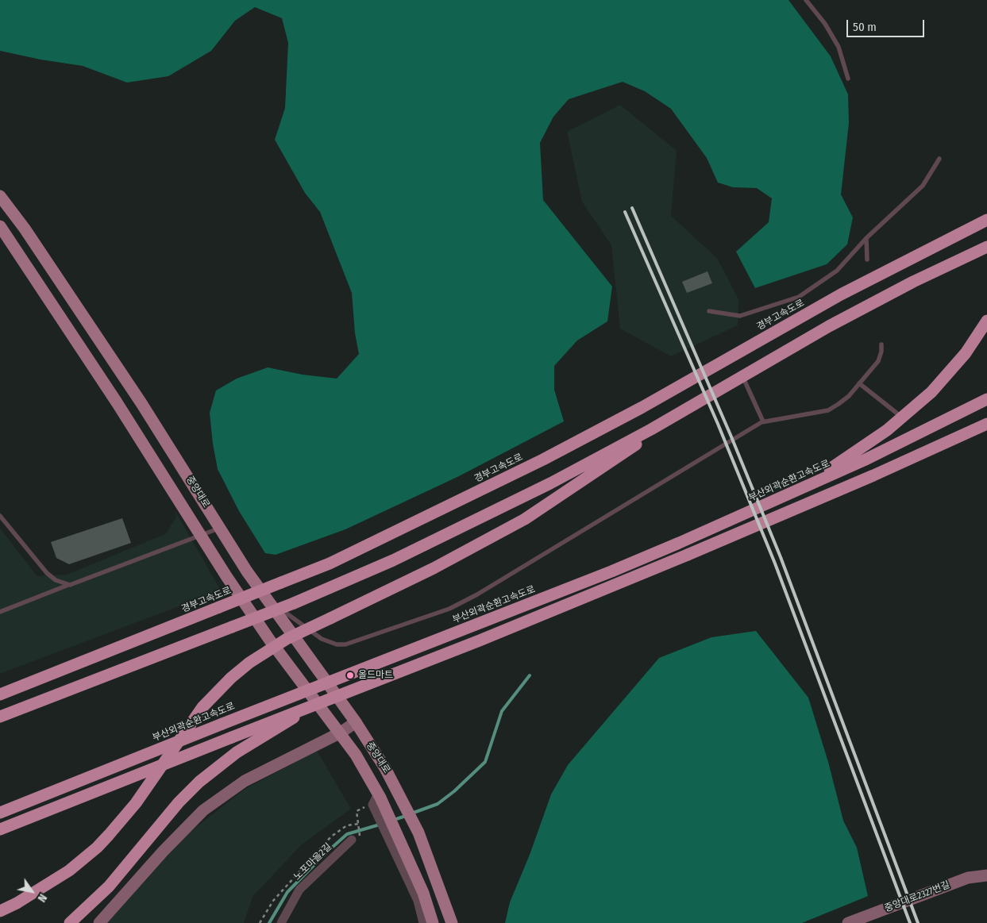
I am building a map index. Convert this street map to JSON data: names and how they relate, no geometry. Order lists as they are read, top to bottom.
{
  "streets": {
    "highway": ["경부고속도로", "부산외곽순환고속도로"],
    "main road": ["중앙대로"],
    "street": ["노포마을2길", "중앙대로2327번길"]
  },
  "places": ["올드마트"],
  "scale_bar": "50 m",
  "north": "bottom right"
}
